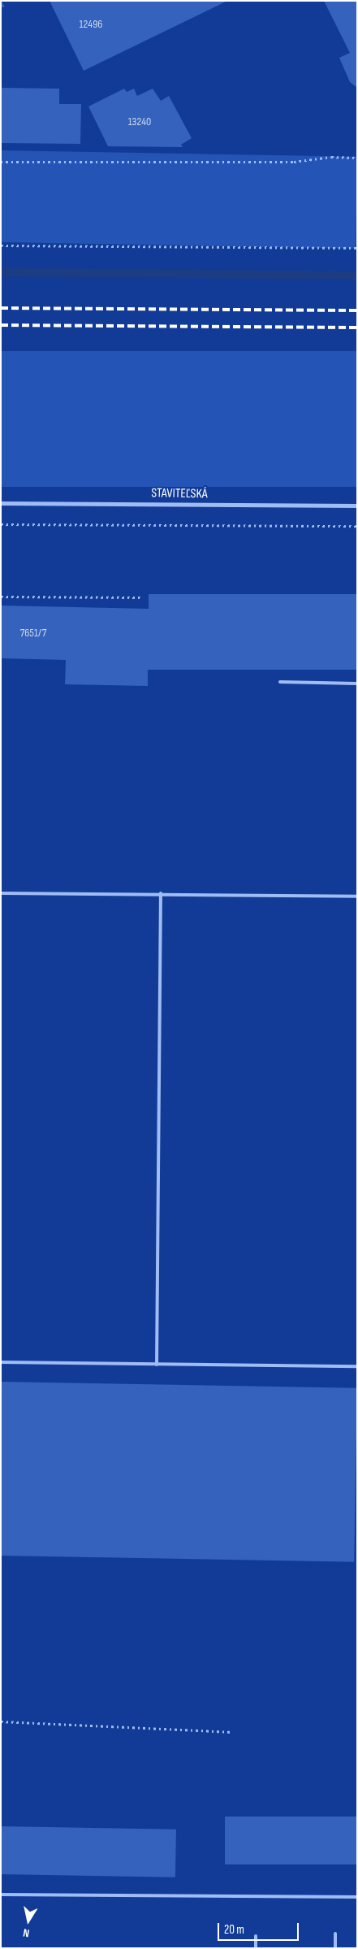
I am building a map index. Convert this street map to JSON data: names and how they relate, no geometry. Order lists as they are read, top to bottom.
{
  "streets": {
    "street": ["STAVITEĽSKÁ"]
  },
  "house_numbers": ["12496", "13240", "7651/7"],
  "scale_bar": "20 m",
  "north": "bottom"
}
